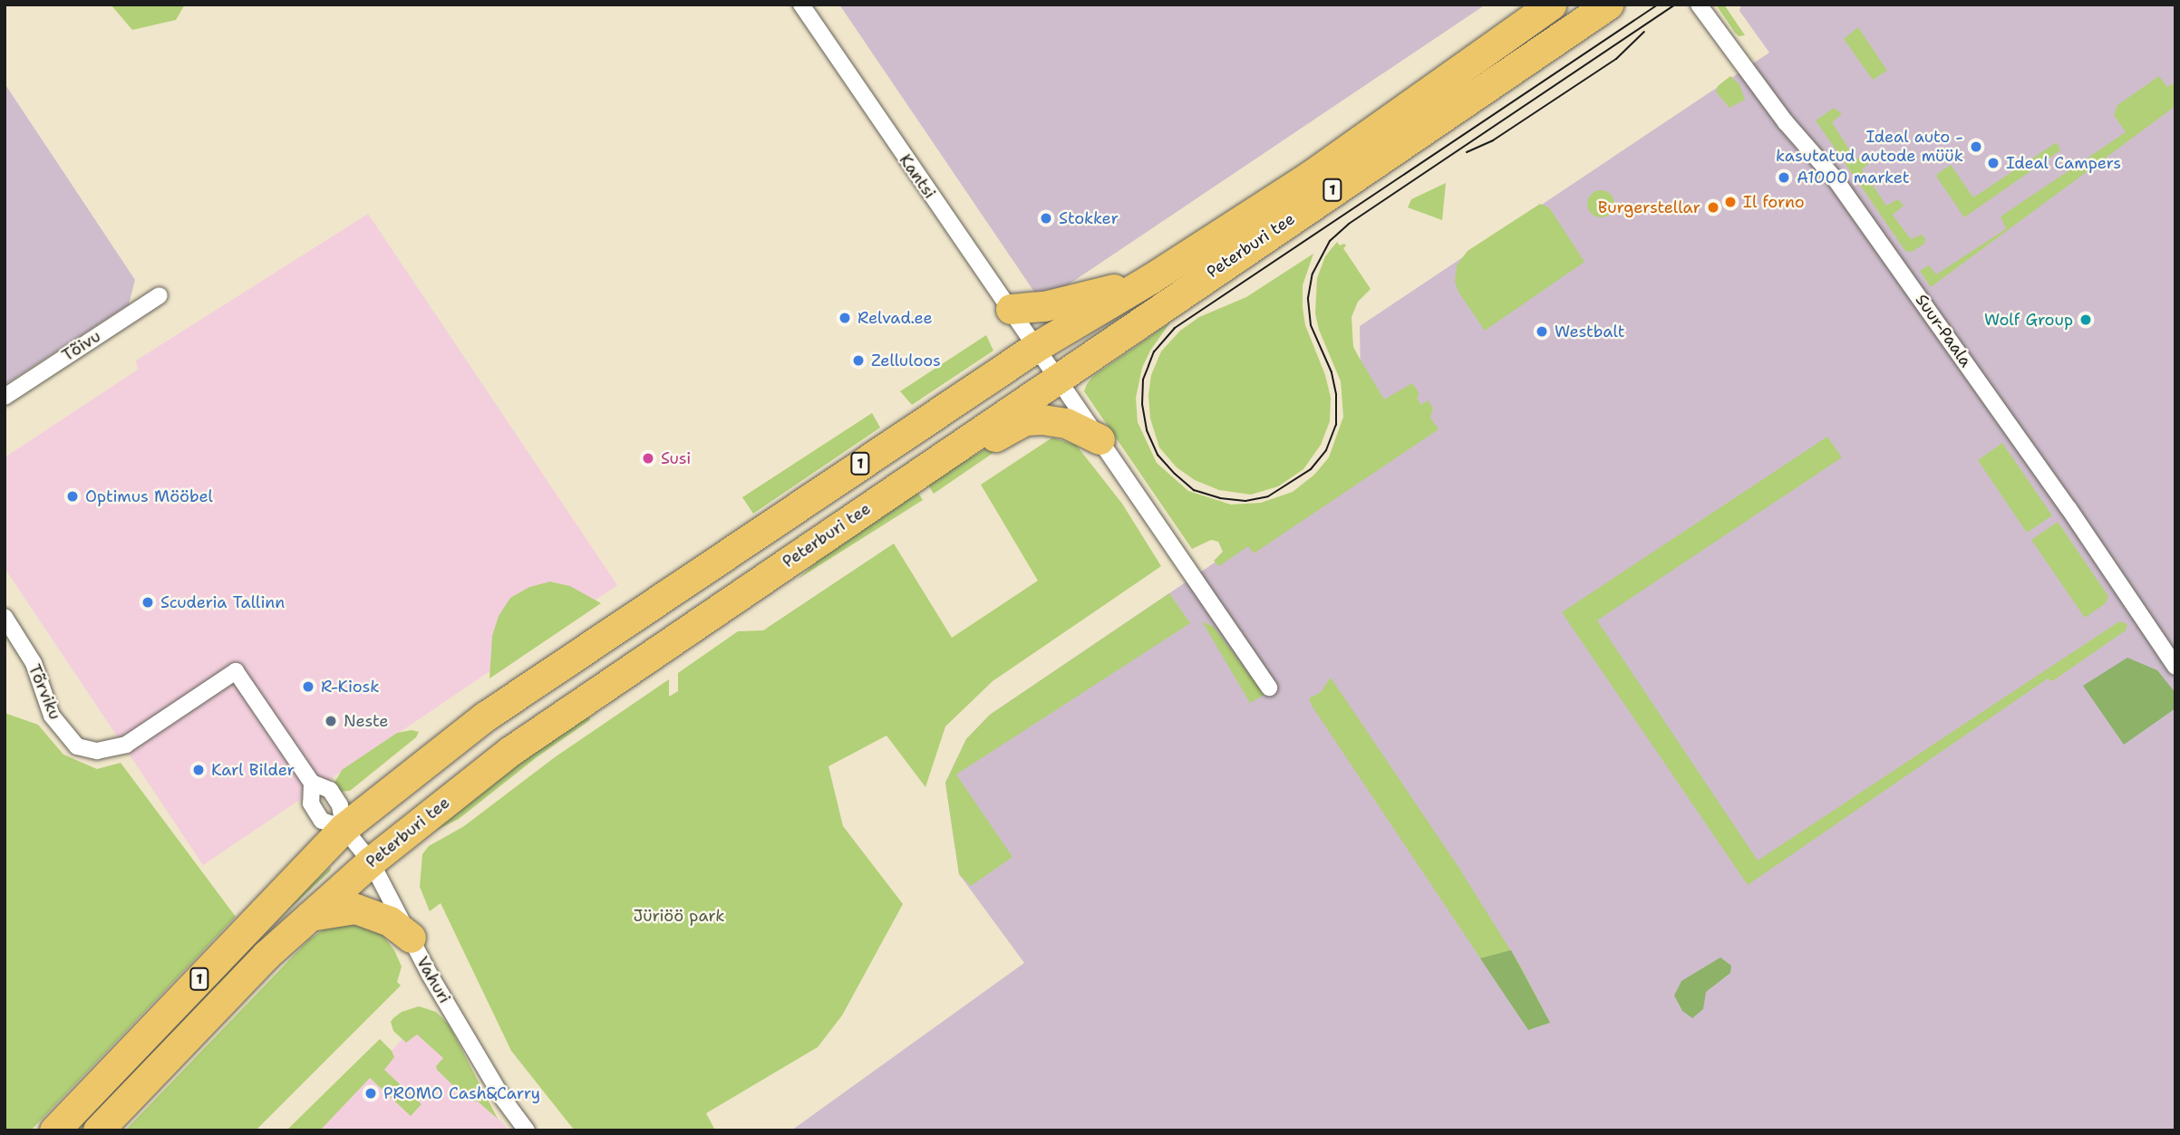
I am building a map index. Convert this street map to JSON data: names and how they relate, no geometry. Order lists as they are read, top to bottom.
{
  "streets": {
    "highway": ["1", "Peterburi tee"],
    "street": [
      "Kantsi",
      "Suur-Paala",
      "Tõivu",
      "Tõrviku",
      "Vahuri"
    ]
  },
  "crossings": [
    ["Kantsi", "Peterburi tee"],
    ["Peterburi tee", "Vahuri"]
  ],
  "parks": ["Jüriöö park"],
  "places": [
    "Ideal auto - kasutatud autode müük",
    "Ideal Campers",
    "A1000 market",
    "Il forno",
    "Burgerstellar",
    "Stokker",
    "Relvad.ee",
    "Wolf Group",
    "Westbalt",
    "Zelluloos",
    "Susi",
    "Optimus Mööbel",
    "Scuderia Tallinn",
    "R-Kiosk",
    "Neste",
    "Karl Bilder",
    "PROMO Cash&Carry"
  ]
}
